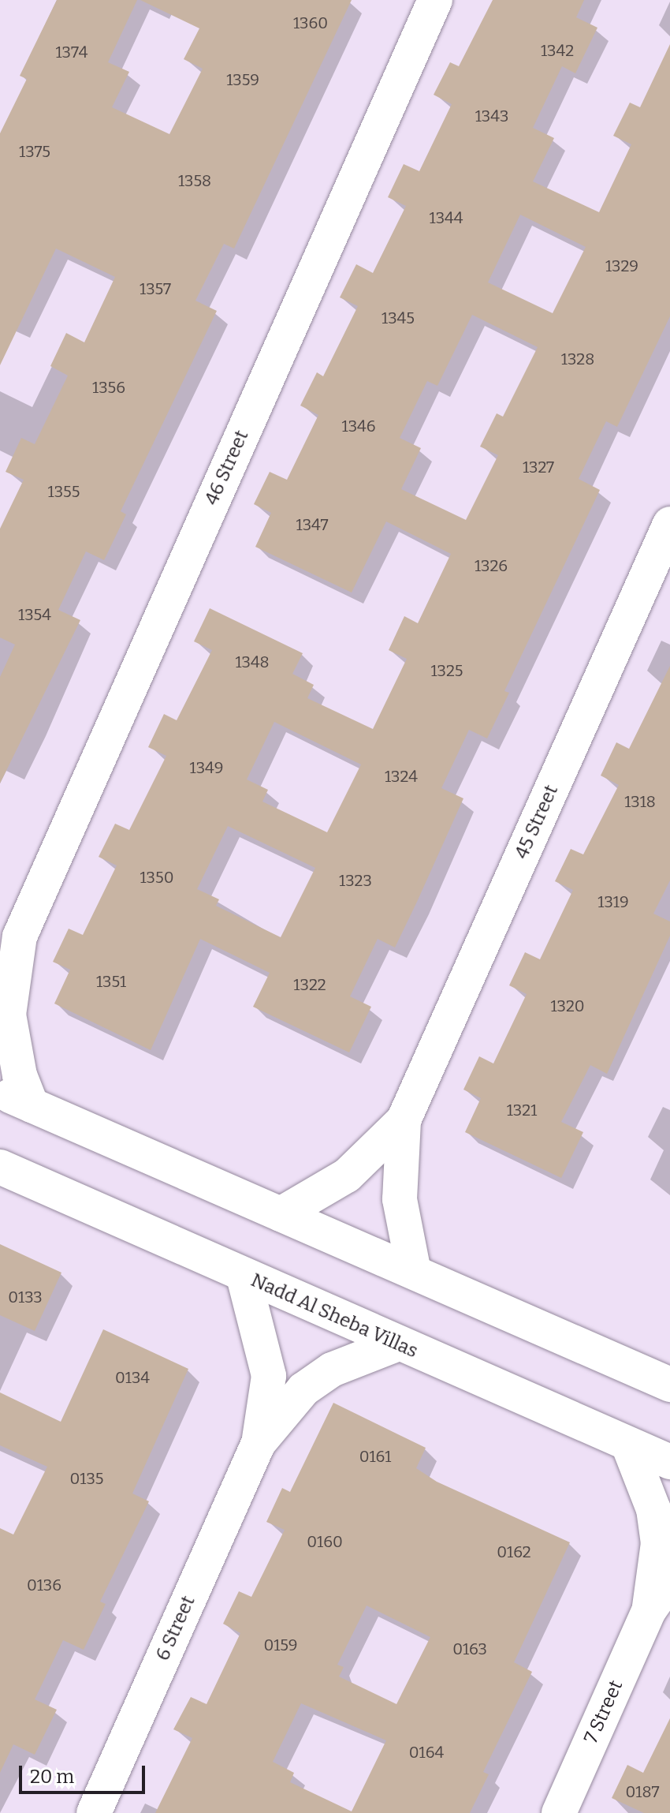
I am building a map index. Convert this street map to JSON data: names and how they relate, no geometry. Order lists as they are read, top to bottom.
{
  "streets": {
    "street": [
      "46 Street",
      "45 Street",
      "Nadd Al Sheba Villas",
      "6 Street",
      "7 Street"
    ]
  },
  "house_numbers": [
    "1360",
    "1342",
    "1374",
    "1359",
    "1343",
    "1375",
    "1358",
    "1344",
    "1329",
    "1357",
    "1345",
    "1328",
    "1356",
    "1346",
    "1327",
    "1355",
    "1347",
    "1326",
    "1354",
    "1348",
    "1325",
    "1349",
    "1324",
    "1318",
    "1350",
    "1323",
    "1319",
    "1351",
    "1322",
    "1320",
    "1321",
    "0133",
    "0134",
    "0161",
    "0135",
    "0160",
    "0162",
    "0136",
    "0159",
    "0163",
    "0164",
    "0187"
  ],
  "scale_bar": "20 m"
}
